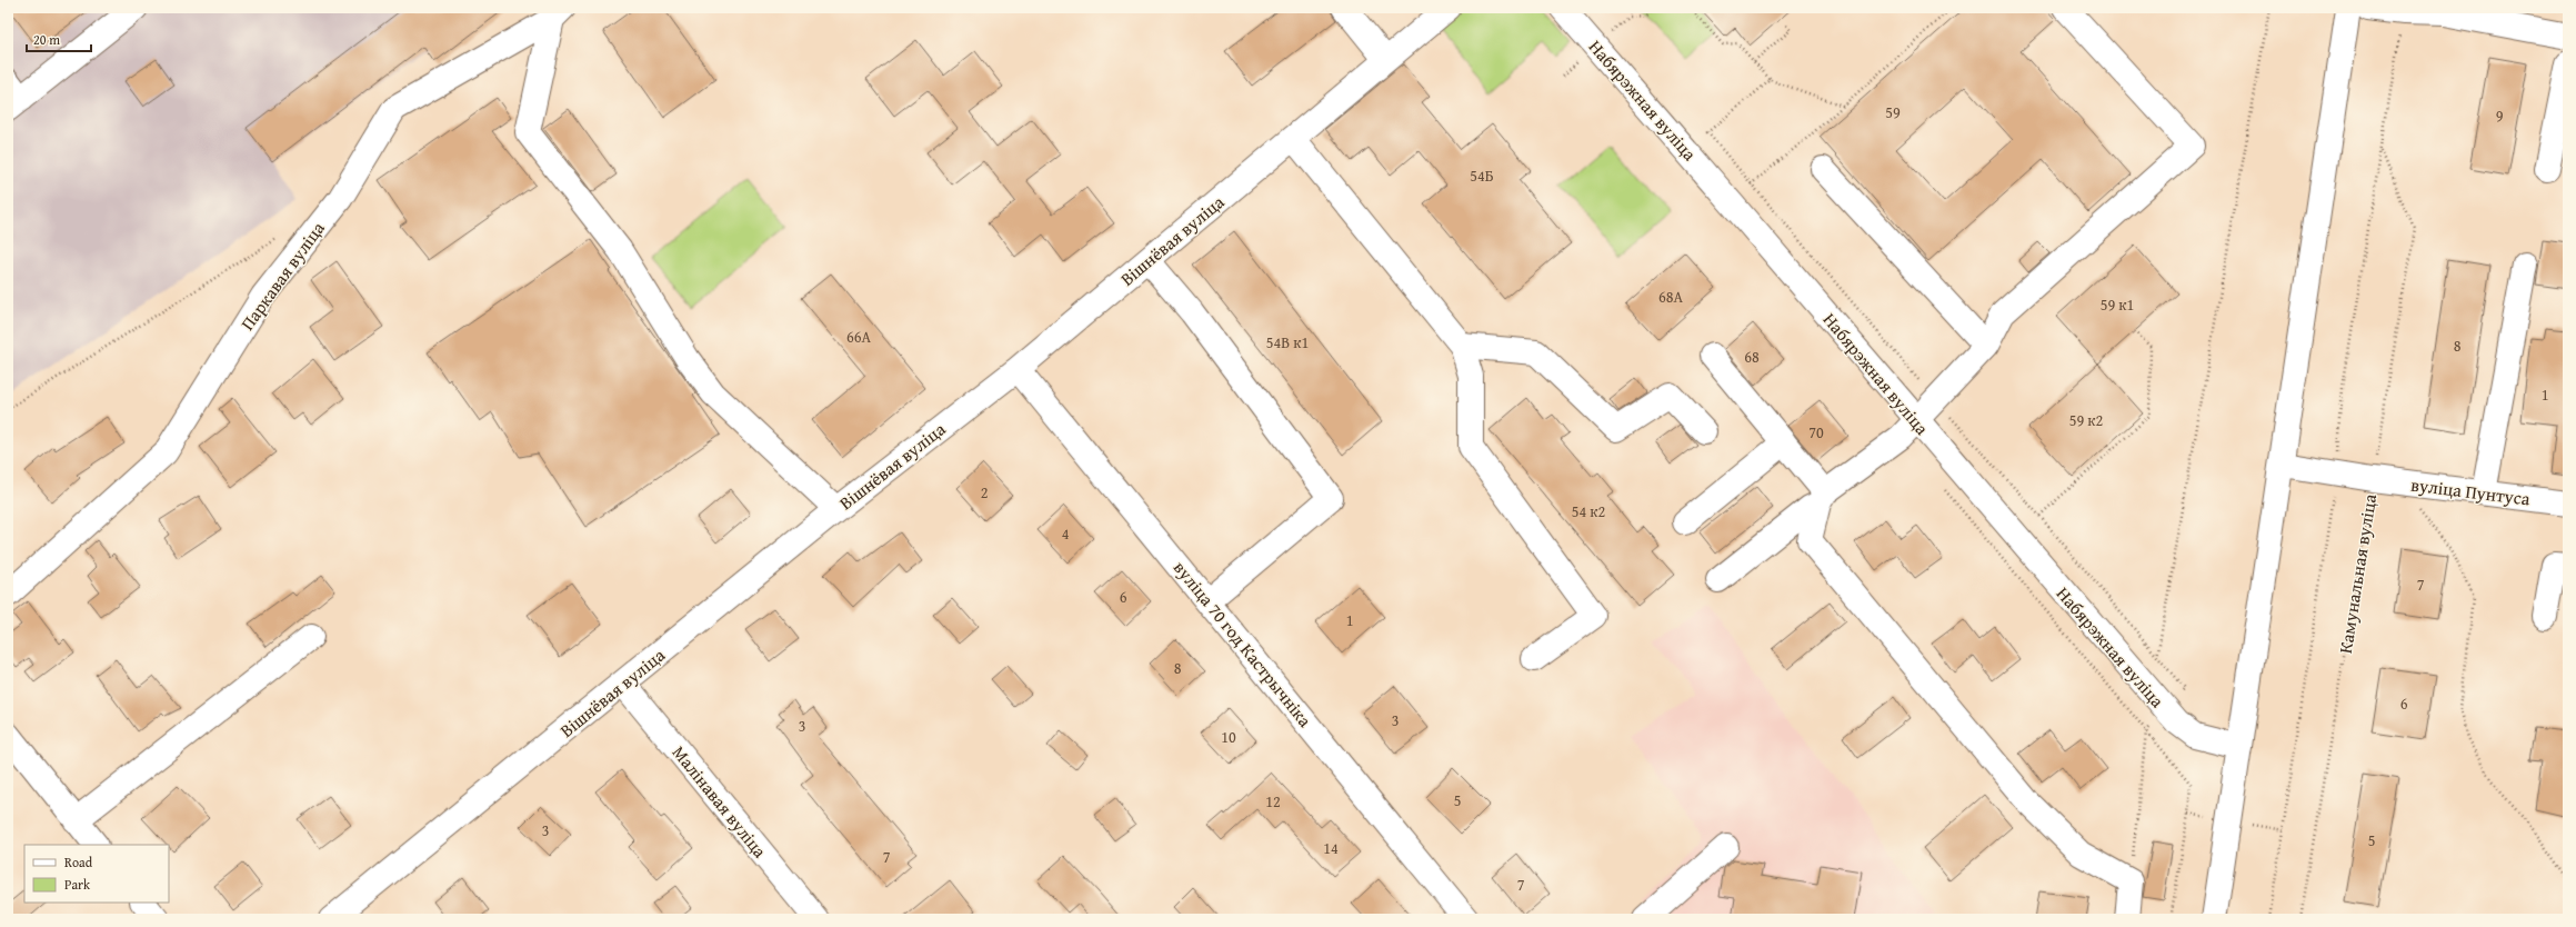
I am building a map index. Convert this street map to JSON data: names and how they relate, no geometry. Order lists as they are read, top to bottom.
{
  "streets": {
    "street": [
      "Набярэжная вуліца",
      "Вішнёвая вуліца",
      "Паркавая вуліца",
      "вуліца Пунтуса",
      "вуліца 70 год Кастрычніка",
      "Малінавая вуліца"
    ],
    "path": ["Камунальная вуліца"]
  },
  "crossings": [
    ["Вішнёвая вуліца", "вуліца 70 год Кастрычніка"],
    ["Вішнёвая вуліца", "Малінавая вуліца"],
    ["вуліца Пунтуса", "Камунальная вуліца"]
  ],
  "house_numbers": [
    "59",
    "9",
    "54Б",
    "68А",
    "59 к1",
    "66А",
    "54В к1",
    "8",
    "68",
    "1",
    "59 к2",
    "70",
    "2",
    "54 к2",
    "4",
    "7",
    "6",
    "1",
    "8",
    "6",
    "3",
    "3",
    "10",
    "5",
    "12",
    "3",
    "5",
    "14",
    "7",
    "7"
  ],
  "legend": ["Road", "Park"],
  "scale_bar": "20 m"
}
